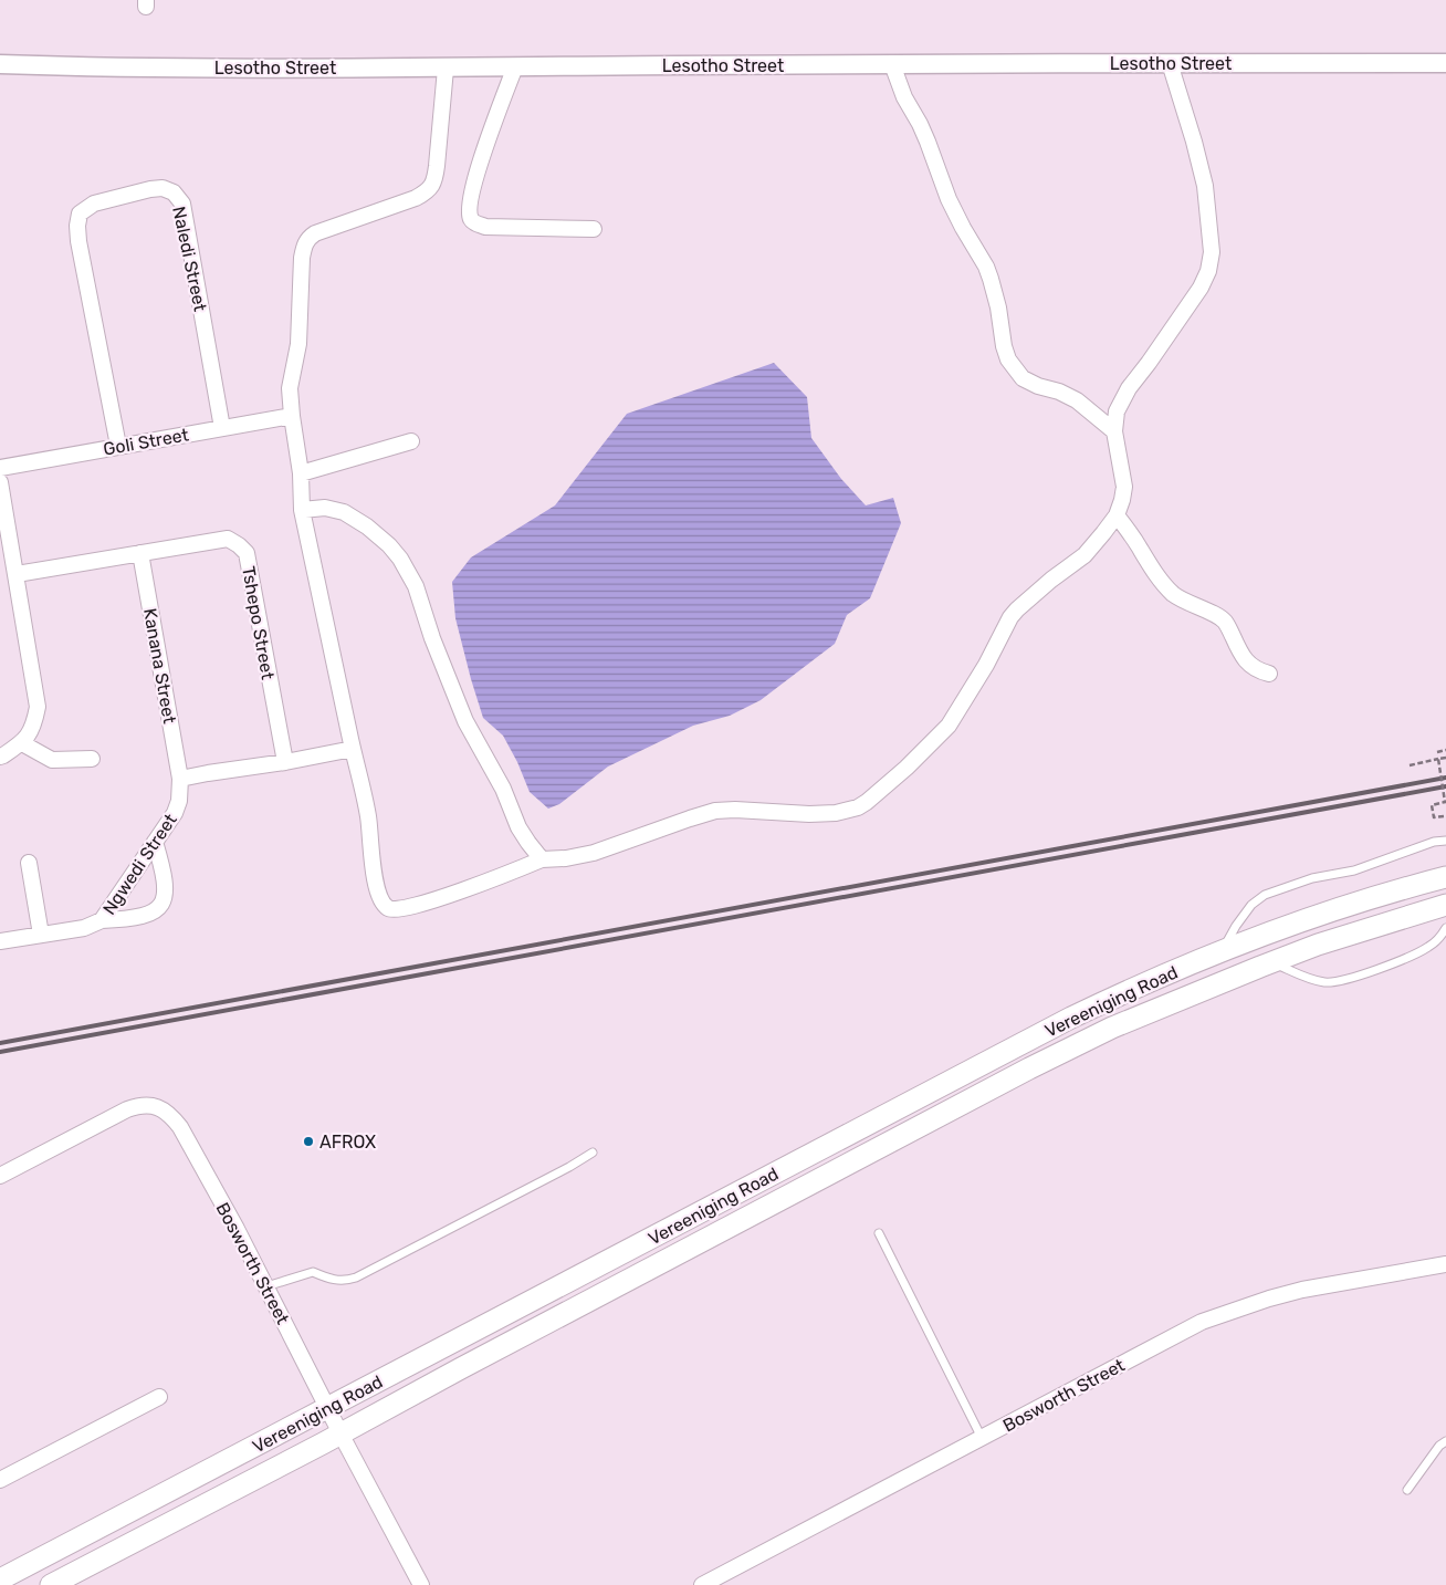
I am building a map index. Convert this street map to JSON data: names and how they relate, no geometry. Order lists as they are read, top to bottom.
{
  "streets": {
    "main road": ["Vereeniging Road"],
    "street": [
      "Lesotho Street",
      "Naledi Street",
      "Goli Street",
      "Tshepo Street",
      "Kanana Street",
      "Ngwedi Street",
      "Bosworth Street"
    ]
  },
  "crossings": [
    ["Naledi Street", "Goli Street"],
    ["Tshepo Street", "Kanana Street"],
    ["Kanana Street", "Ngwedi Street"],
    ["Vereeniging Road", "Bosworth Street"]
  ],
  "places": ["AFROX"]
}
